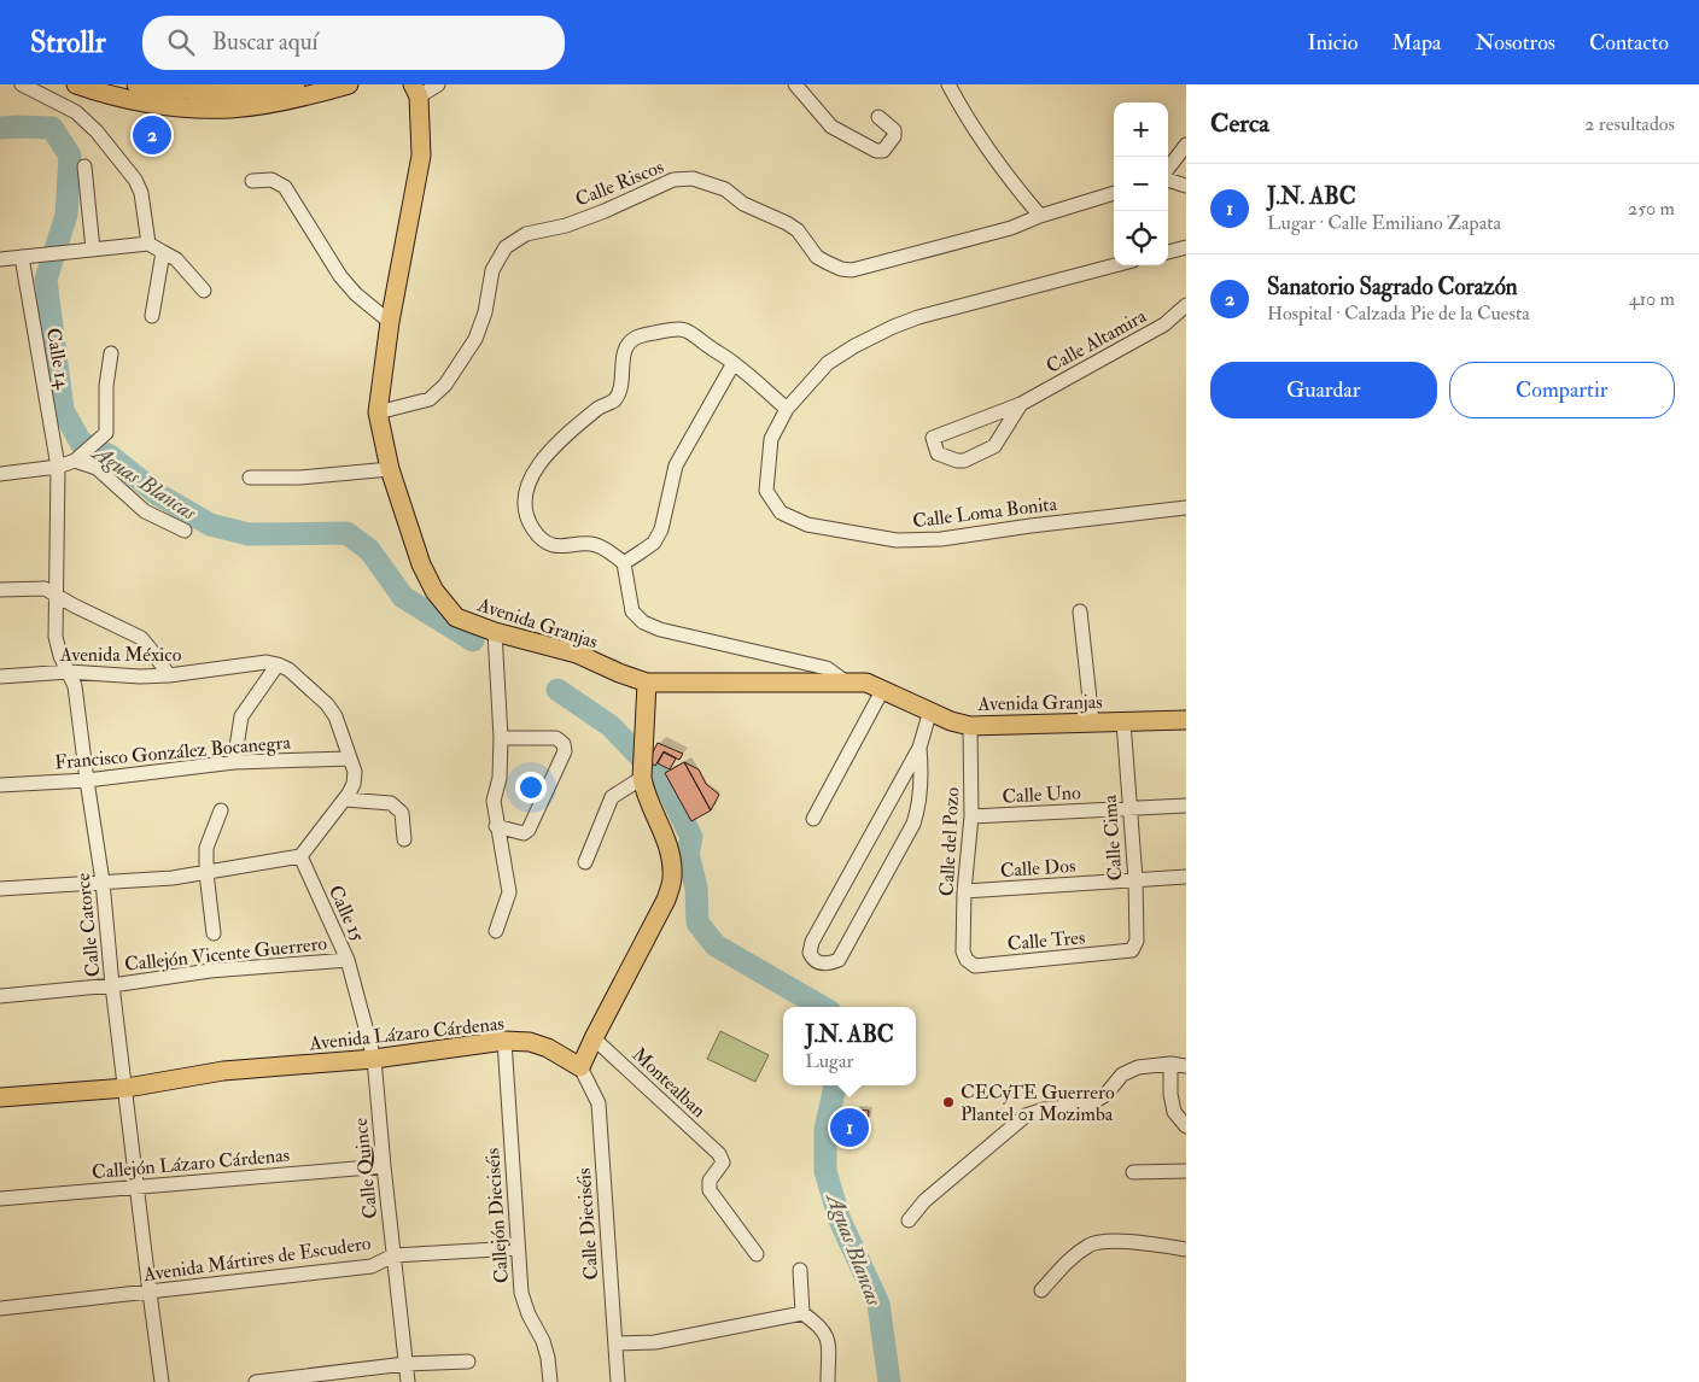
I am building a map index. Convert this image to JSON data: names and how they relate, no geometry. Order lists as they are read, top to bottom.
{
  "streets": {
    "main road": ["Avenida Granjas", "Avenida Lázaro Cárdenas"],
    "street": [
      "Calle Riscos",
      "Calle Altamira",
      "Calle 14",
      "Calle Loma Bonita",
      "Avenida México",
      "Francisco González Bocanegra",
      "Calle Uno",
      "Calle Cima",
      "Calle del Pozo",
      "Calle Dos",
      "Calle 15",
      "Calle Catorce",
      "Calle Tres",
      "Callejón Vicente Guerrero",
      "Montealban",
      "Callejón Lázaro Cárdenas",
      "Calle Quince",
      "Callejón Dieciséis",
      "Calle Dieciséis",
      "Avenida Mártires de Escudero"
    ]
  },
  "crossings": [
    ["Calle Riscos", "Avenida Granjas"],
    ["Calle 14", "Calle Catorce"],
    ["Avenida Granjas", "Calle Cima"],
    ["Avenida Granjas", "Calle del Pozo"],
    ["Avenida México", "Calle Catorce"],
    ["Francisco González Bocanegra", "Calle Catorce"],
    ["Calle Uno", "Calle Cima"],
    ["Calle Uno", "Calle del Pozo"],
    ["Calle Cima", "Calle Dos"],
    ["Calle Cima", "Calle Tres"],
    ["Calle del Pozo", "Calle Dos"],
    ["Calle del Pozo", "Calle Tres"],
    ["Calle 15", "Callejón Vicente Guerrero"],
    ["Calle 15", "Avenida Lázaro Cárdenas"],
    ["Calle 15", "Calle Quince"],
    ["Calle Catorce", "Callejón Vicente Guerrero"],
    ["Calle Catorce", "Avenida Lázaro Cárdenas"],
    ["Calle Catorce", "Callejón Lázaro Cárdenas"],
    ["Calle Catorce", "Avenida Mártires de Escudero"],
    ["Avenida Lázaro Cárdenas", "Calle Quince"],
    ["Avenida Lázaro Cárdenas", "Callejón Dieciséis"],
    ["Avenida Lázaro Cárdenas", "Calle Dieciséis"],
    ["Callejón Lázaro Cárdenas", "Calle Quince"],
    ["Calle Quince", "Avenida Mártires de Escudero"],
    ["Callejón Dieciséis", "Avenida Mártires de Escudero"]
  ],
  "water": ["Aguas Blancas"],
  "places": ["CECyTE Guerrero Plantel 01 Mozimba"],
  "page": {
    "header": "Strollr",
    "search": "Buscar aquí",
    "nav": [
      "Inicio",
      "Mapa",
      "Nosotros",
      "Contacto"
    ],
    "heading": ["Cerca", "2 resultados"],
    "map_buttons": ["+", "−"],
    "pins": ["2", "1"],
    "list": [
      {
        "mark": "1",
        "name": "J.N. ABC",
        "note": "Lugar · Calle Emiliano Zapata",
        "value": "250 m"
      },
      {
        "mark": "2",
        "name": "Sanatorio Sagrado Corazón",
        "note": "Hospital · Calzada Pie de la Cuesta",
        "value": "410 m"
      }
    ],
    "buttons": ["Guardar", "Compartir"],
    "popup": ["J.N. ABC", "Lugar"]
  }
}
